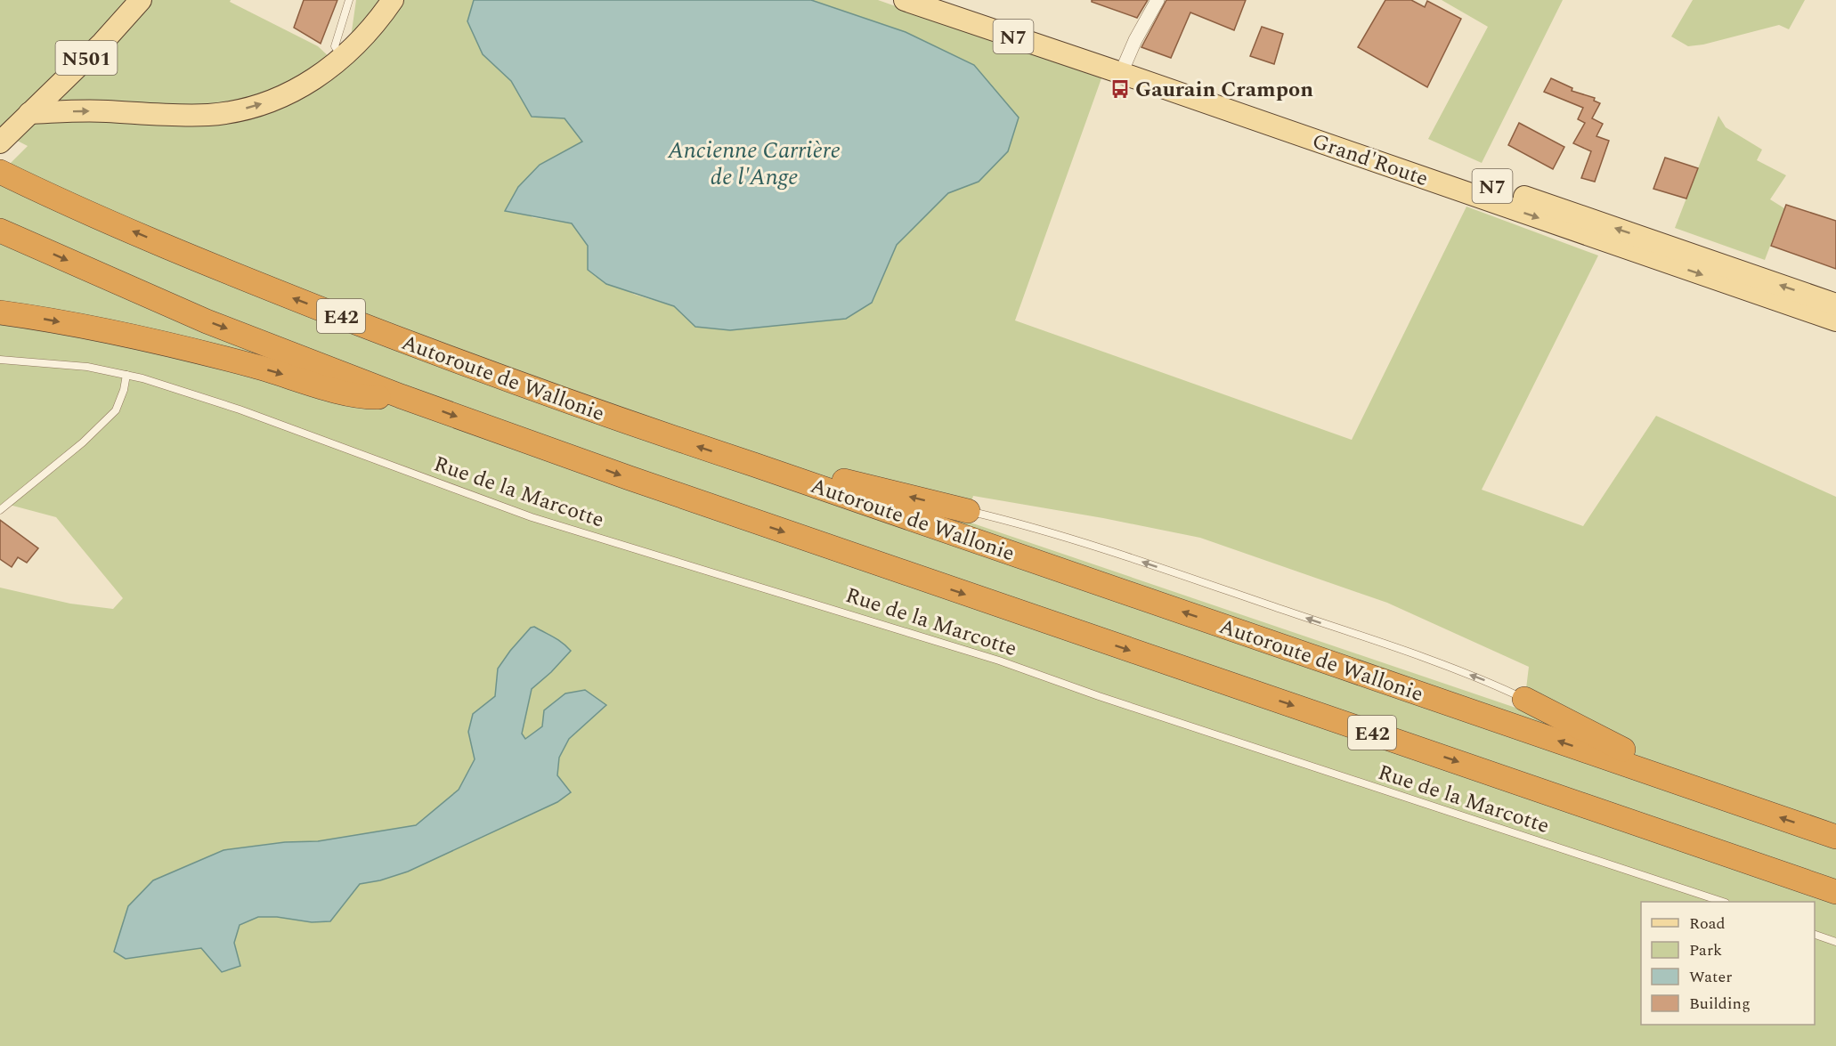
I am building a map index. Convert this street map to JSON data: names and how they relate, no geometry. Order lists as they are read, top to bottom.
{
  "streets": {
    "highway": ["E42", "Autoroute de Wallonie"],
    "main road": ["N7", "N501", "Grand'Route"],
    "lane": ["Rue de la Marcotte"]
  },
  "water": ["Ancienne Carrière de l'Ange"],
  "places": {
    "bus stop": ["Gaurain Crampon"]
  },
  "legend": [
    "Road",
    "Park",
    "Water",
    "Building"
  ]
}
